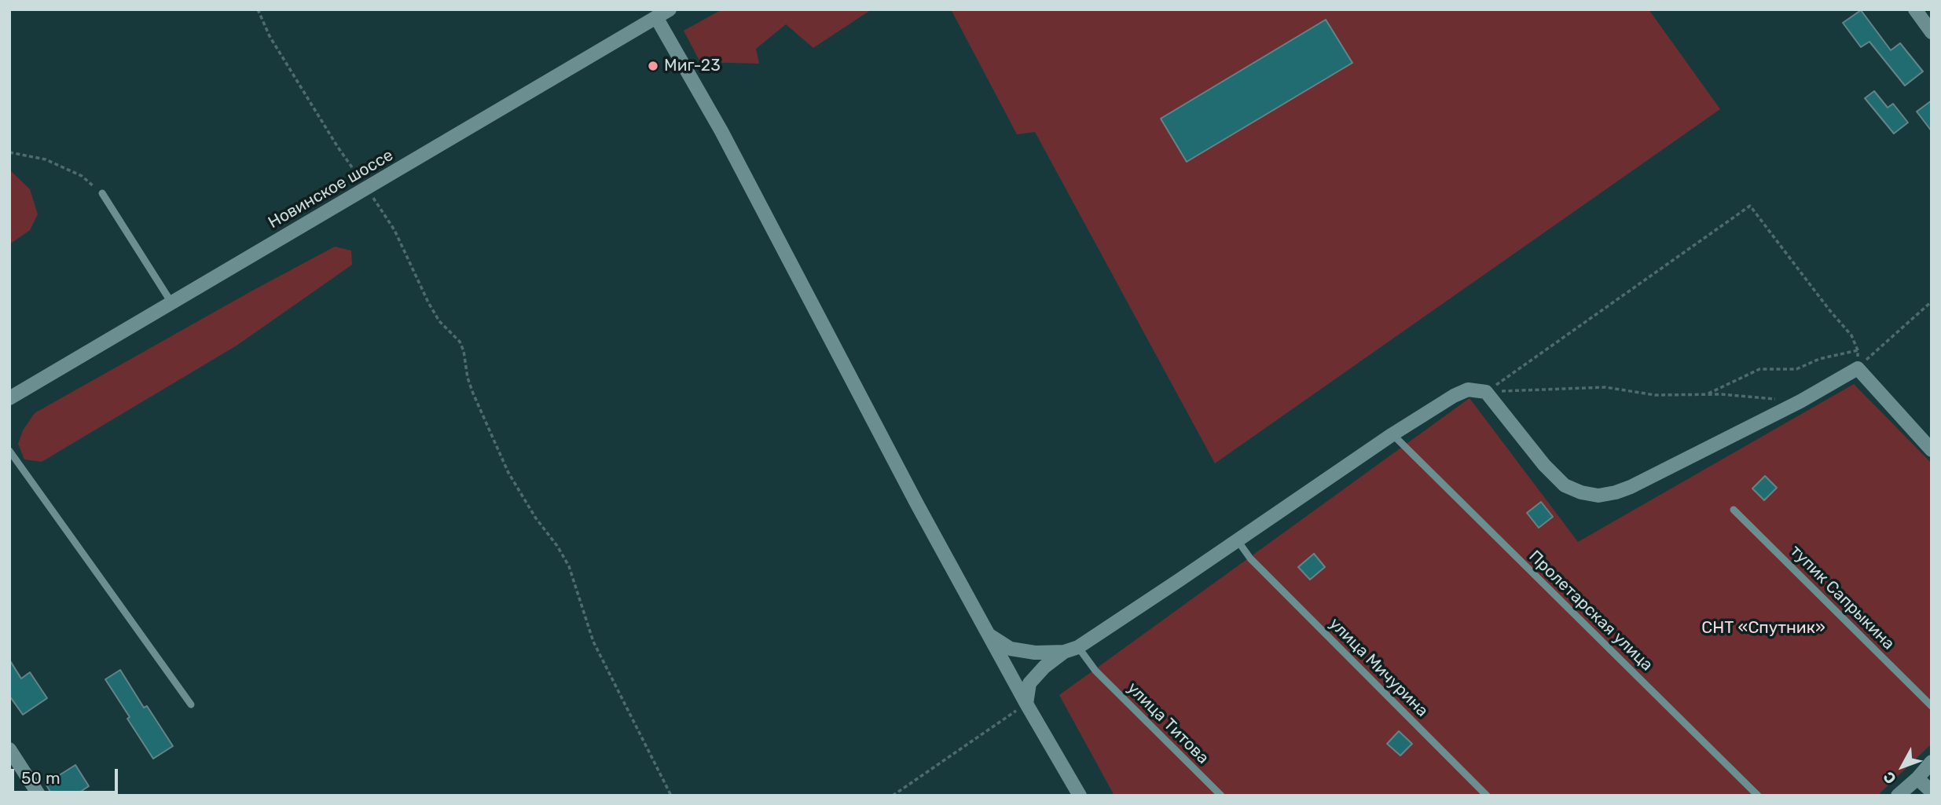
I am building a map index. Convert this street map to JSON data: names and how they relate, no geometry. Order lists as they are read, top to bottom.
{
  "streets": {
    "street": ["Новинское шоссе"],
    "lane": [
      "тупик Сапрыкина",
      "Пролетарская улица",
      "улица Мичурина",
      "улица Титова"
    ]
  },
  "parks": ["СНТ «Спутник»"],
  "places": ["Миг-23"],
  "scale_bar": "50 m",
  "north": "bottom left"
}
